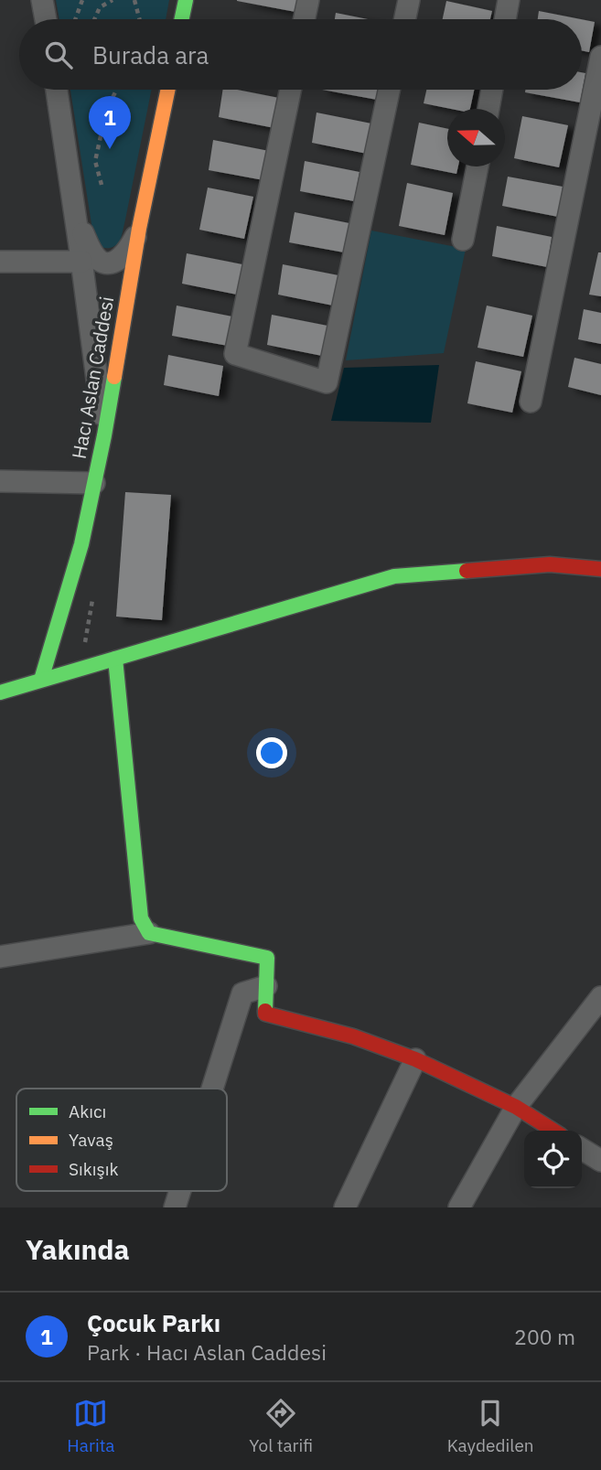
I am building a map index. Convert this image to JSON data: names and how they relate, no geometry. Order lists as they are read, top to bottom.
{
  "streets": {
    "street": ["Hacı Aslan Caddesi"]
  },
  "legend": ["Akıcı", "Yavaş", "Sıkışık"],
  "north": "left",
  "page": {
    "search": "Burada ara",
    "pins": "1",
    "heading": "Yakında",
    "list": [
      {
        "mark": "1",
        "name": "Çocuk Parkı",
        "note": "Park · Hacı Aslan Caddesi",
        "value": "200 m"
      }
    ],
    "nav": ["Harita", "Yol tarifi", "Kaydedilen"]
  }
}
